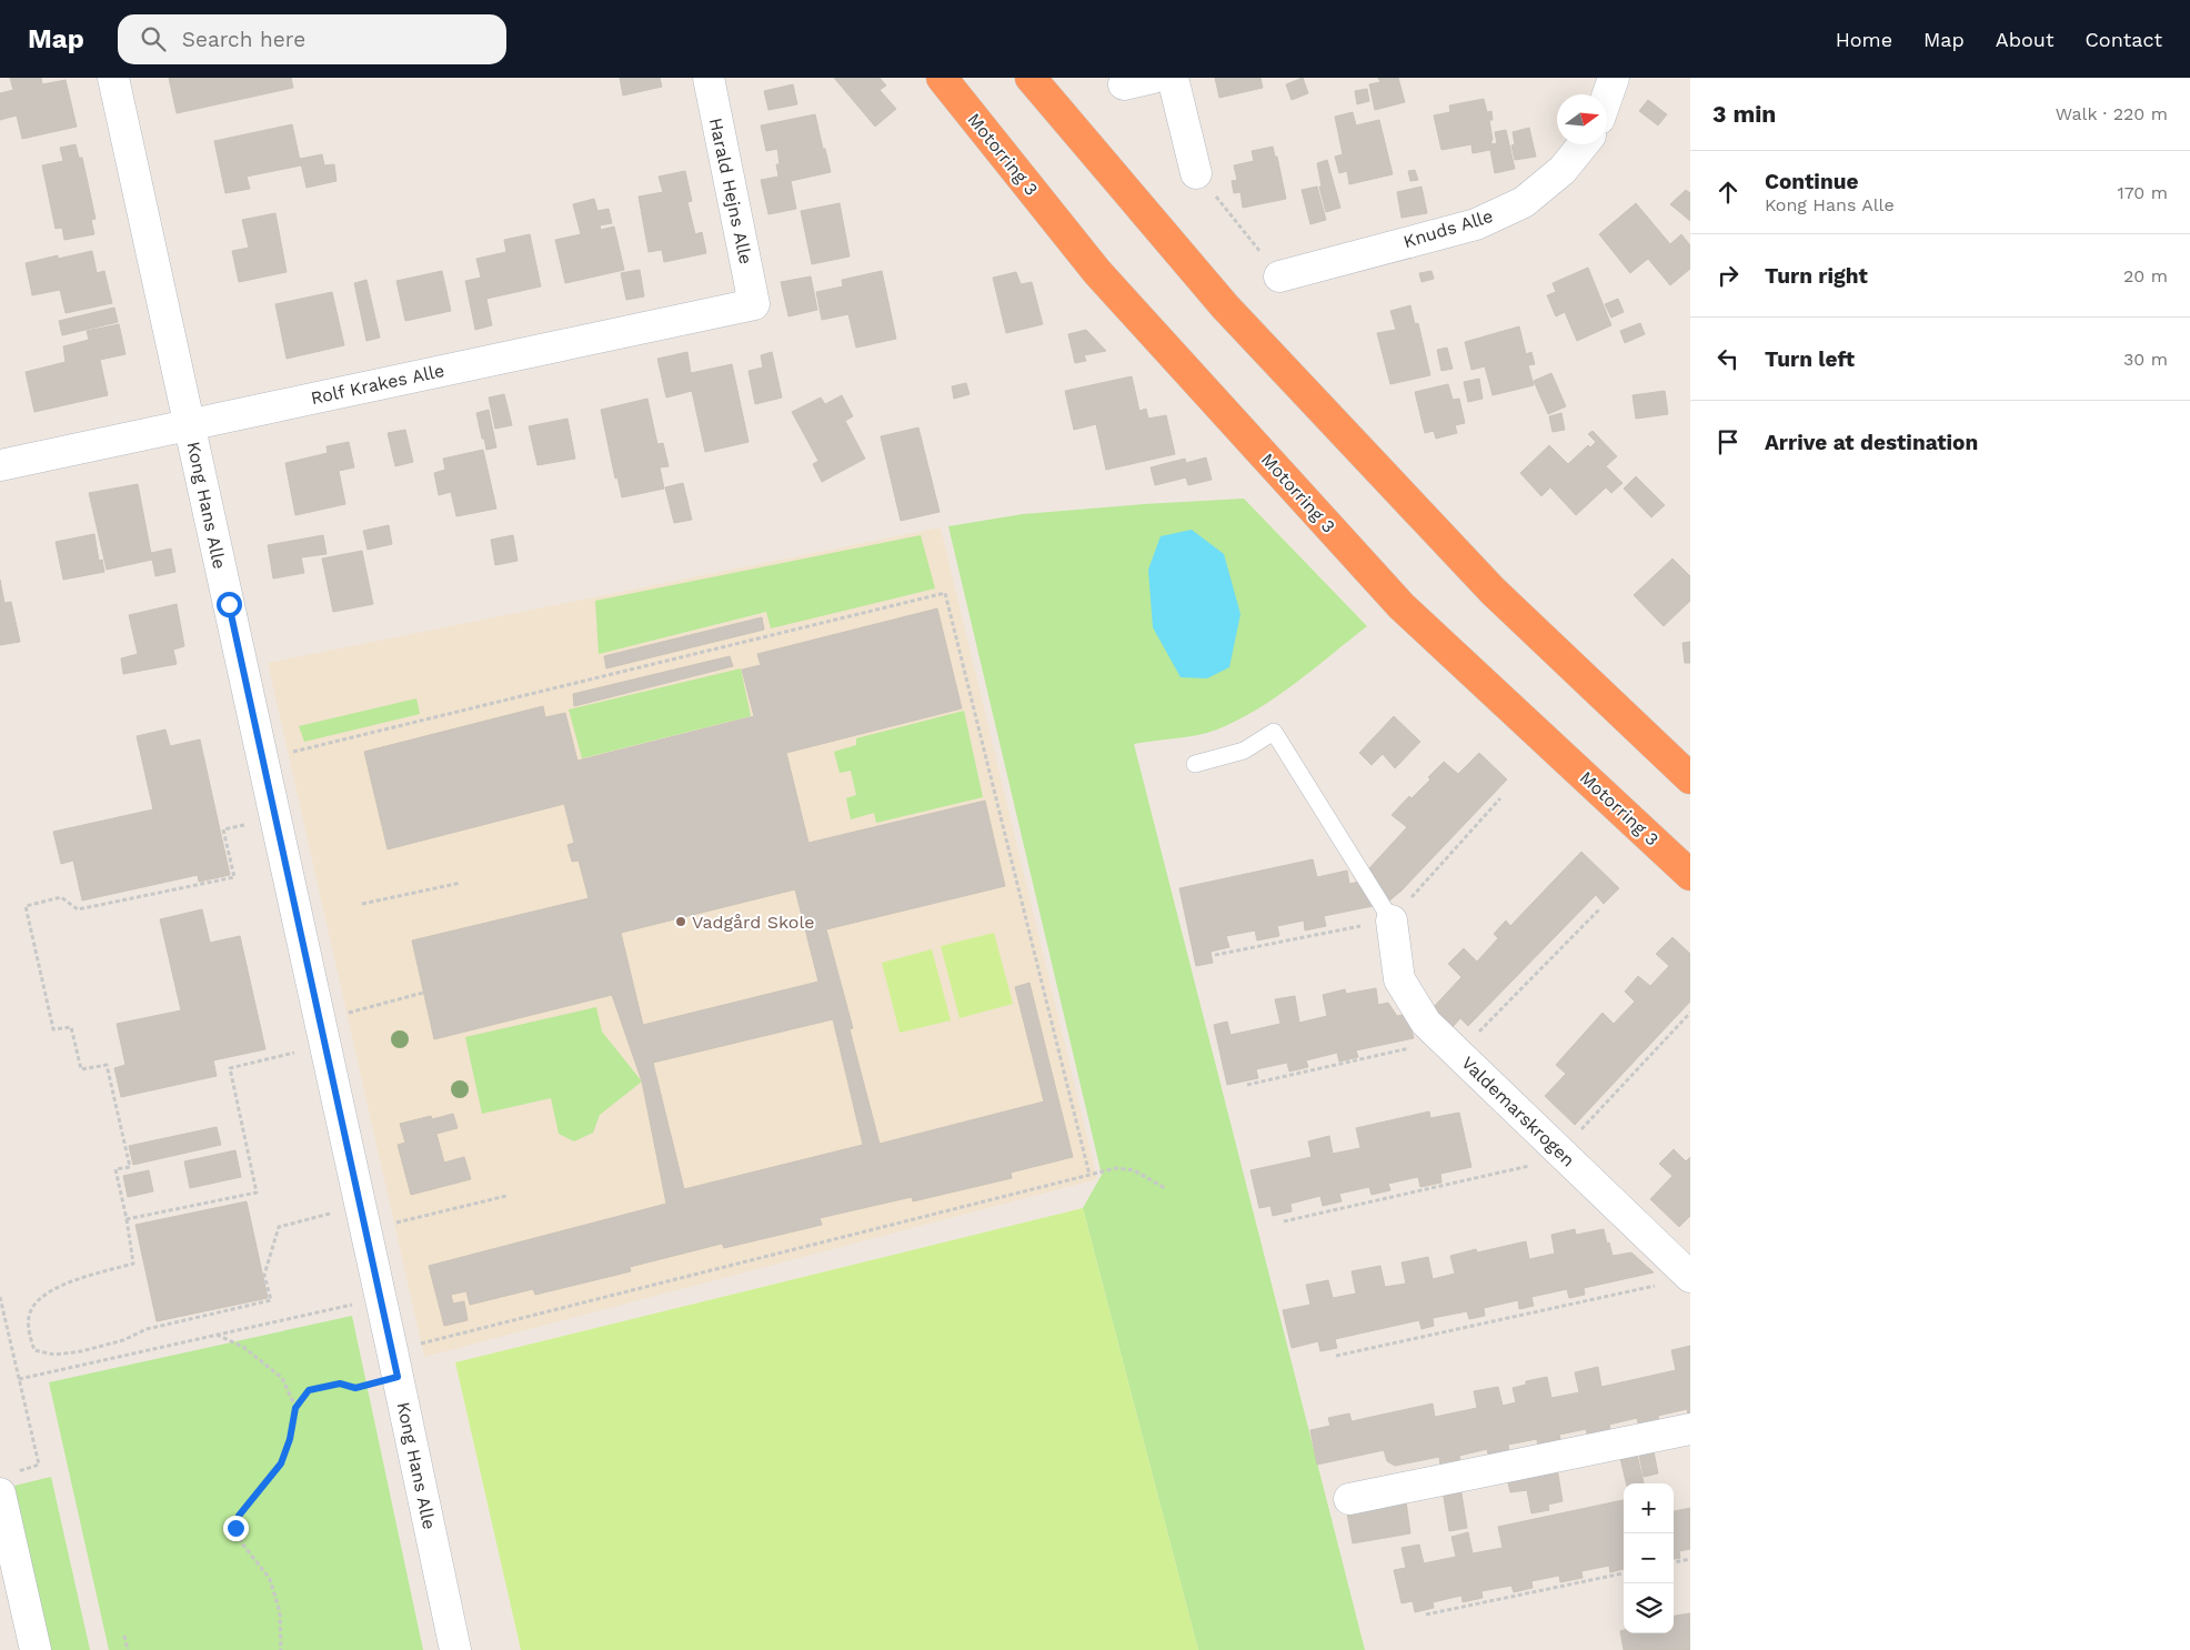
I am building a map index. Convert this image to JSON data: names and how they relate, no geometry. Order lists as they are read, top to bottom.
{
  "streets": {
    "highway": ["Motorring 3"],
    "street": [
      "Harald Hejns Alle",
      "Knuds Alle",
      "Rolf Krakes Alle",
      "Kong Hans Alle",
      "Valdemarskrogen"
    ]
  },
  "crossings": [
    ["Harald Hejns Alle", "Rolf Krakes Alle"],
    ["Rolf Krakes Alle", "Kong Hans Alle"]
  ],
  "places": ["Vadgård Skole"],
  "north": "right",
  "page": {
    "header": "Map",
    "search": "Search here",
    "nav": [
      "Home",
      "Map",
      "About",
      "Contact"
    ],
    "heading": ["3 min", "Walk · 220 m"],
    "list": [
      ["Continue", "Kong Hans Alle", "170 m"],
      ["Turn right", "20 m"],
      ["Turn left", "30 m"],
      "Arrive at destination"
    ],
    "map_buttons": ["+", "−"]
  }
}
